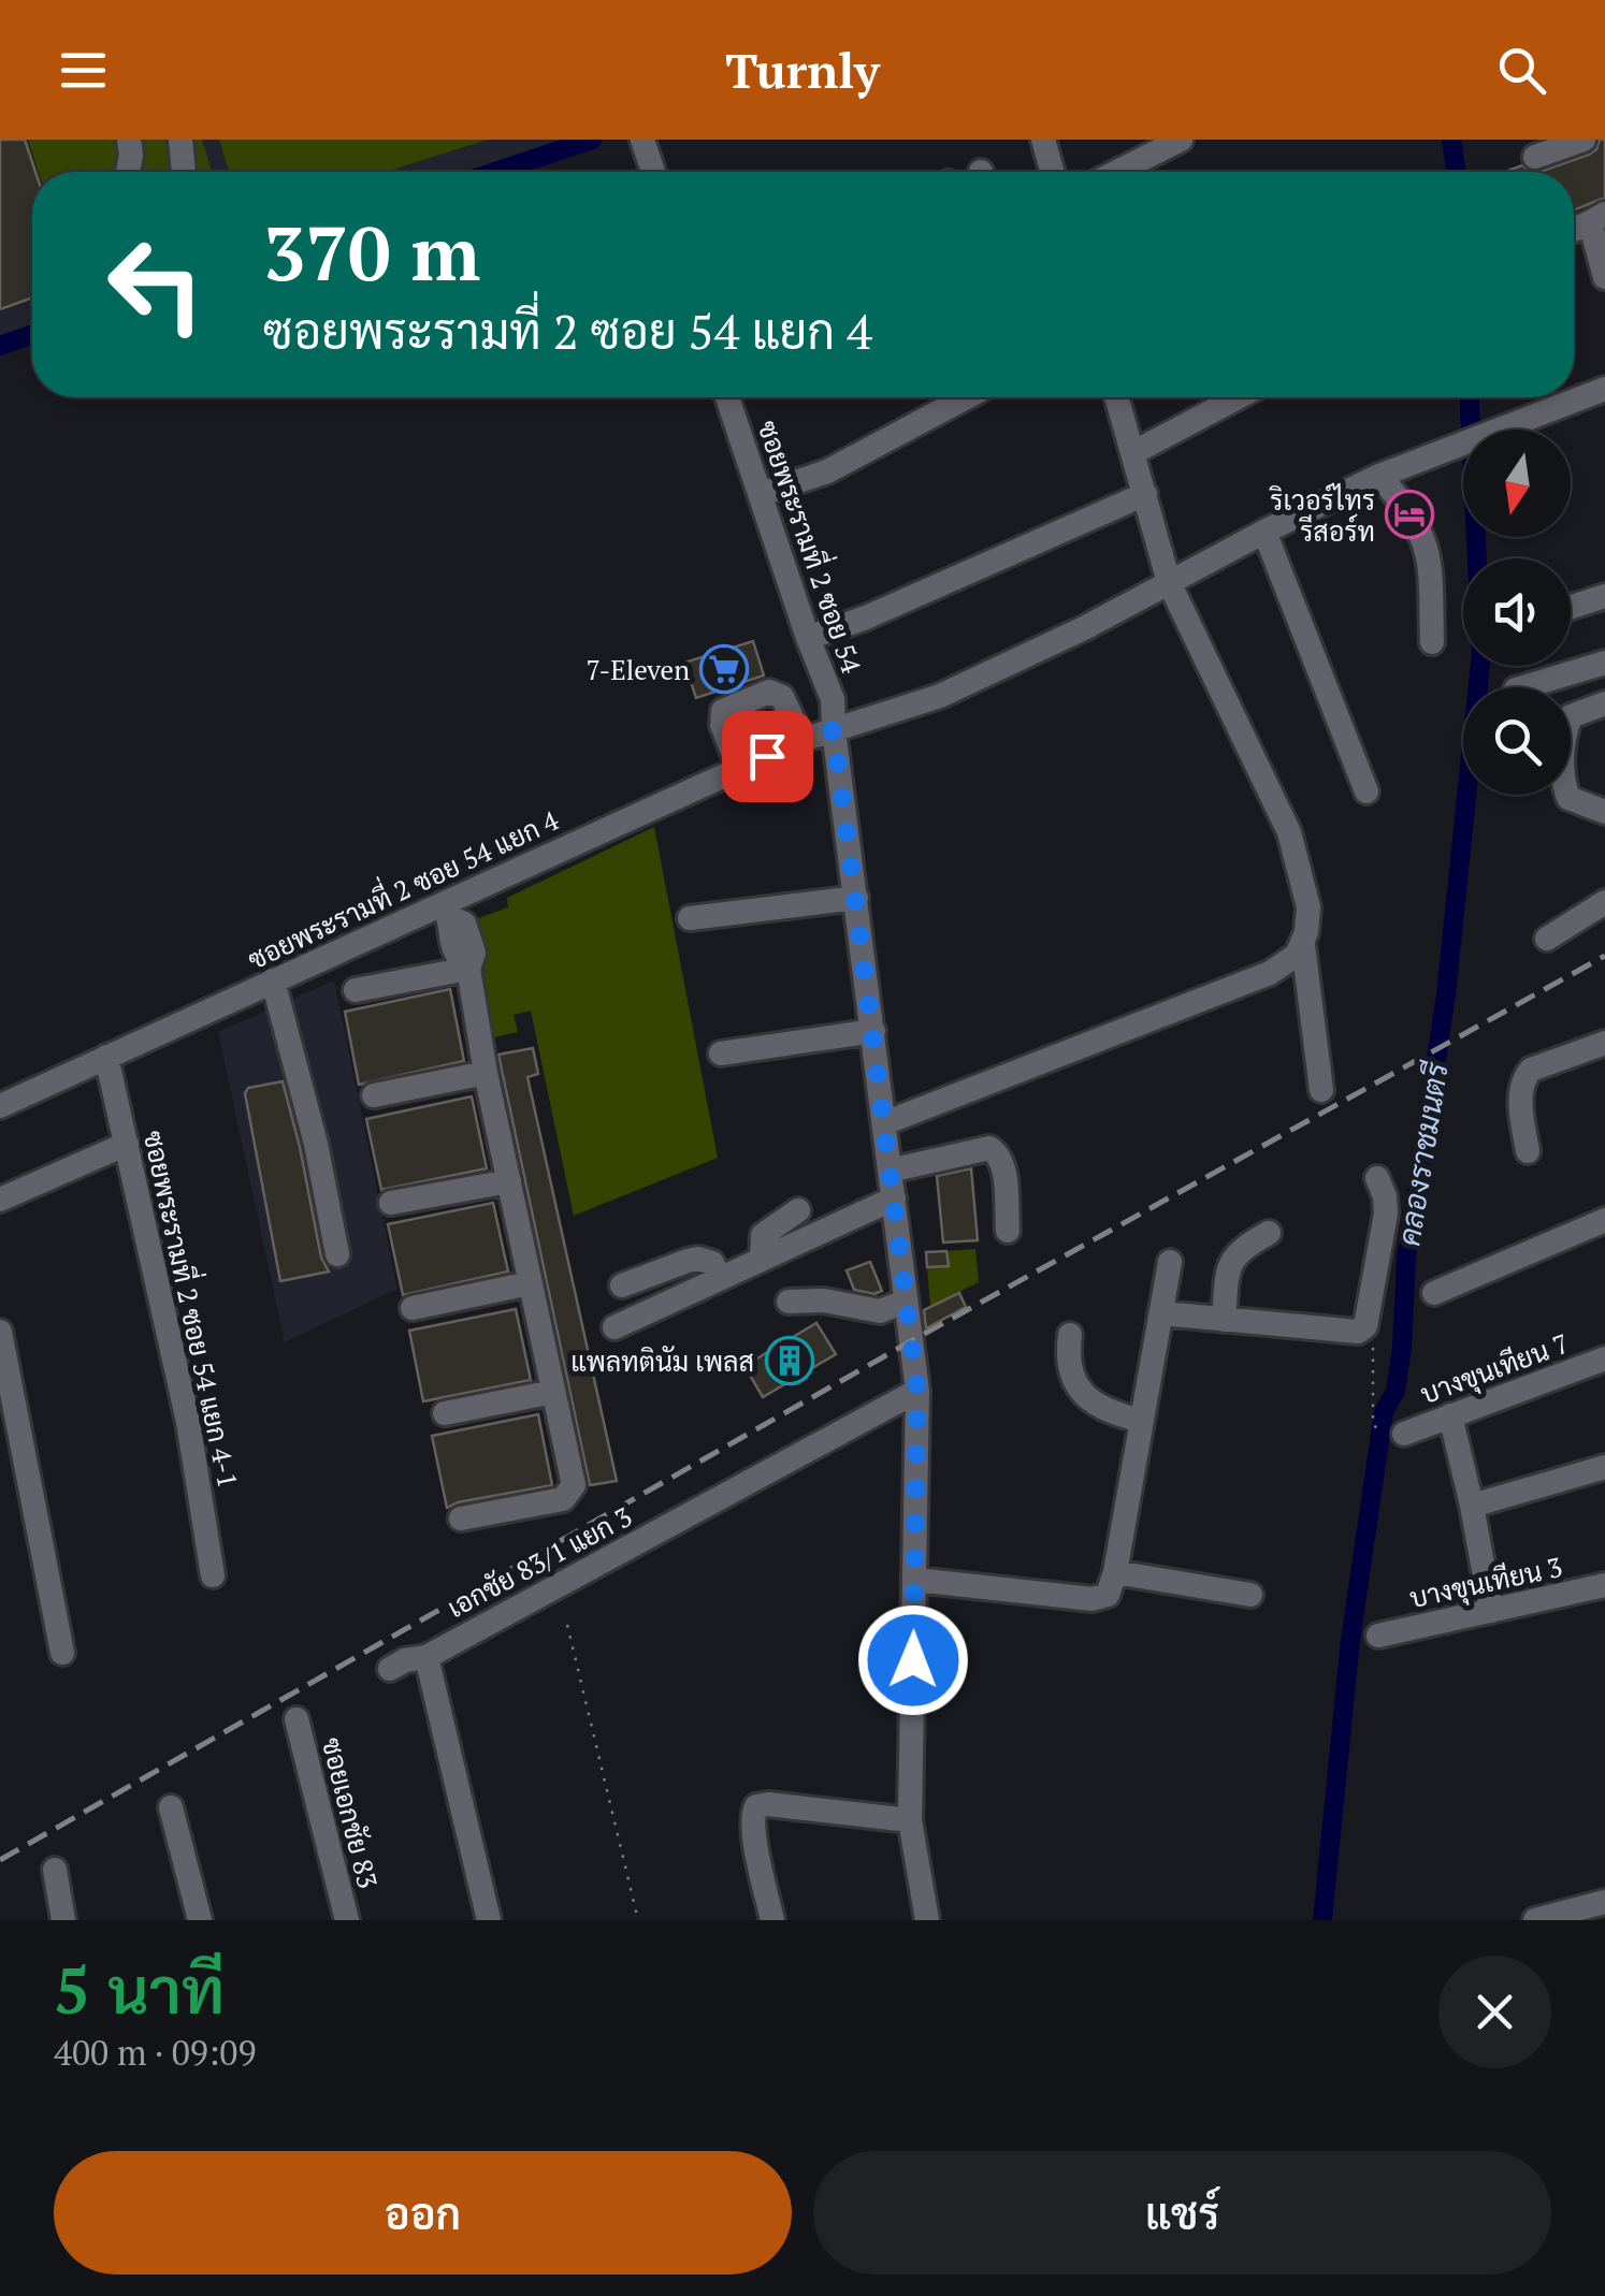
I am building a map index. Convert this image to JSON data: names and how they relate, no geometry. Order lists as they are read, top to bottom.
{
  "streets": {
    "street": [
      "ซอยพระรามที่ 2 ซอย 54",
      "ซอยพระรามที่ 2 ซอย 54 แยก 4",
      "ซอยพระรามที่ 2 ซอย 54 แยก 4-1",
      "บางขุนเทียน 7",
      "เอกชัย 83/1 แยก 3",
      "บางขุนเทียน 3",
      "ซอยเอกชัย 83"
    ]
  },
  "crossings": [
    ["ซอยพระรามที่ 2 ซอย 54", "ซอยพระรามที่ 2 ซอย 54 แยก 4"],
    ["ซอยพระรามที่ 2 ซอย 54", "เอกชัย 83/1 แยก 3"],
    ["ซอยพระรามที่ 2 ซอย 54 แยก 4", "ซอยพระรามที่ 2 ซอย 54 แยก 4-1"]
  ],
  "water": ["คลองราชมนตรี"],
  "places": {
    "hotel": ["ริเวอร์ไทร รีสอร์ท"],
    "supermarket": ["7-Eleven"],
    "building": ["แพลทตินัม เพลส"]
  },
  "north": "bottom",
  "page": {
    "header": "Turnly",
    "turn": ["370 m", "ซอยพระรามที่ 2 ซอย 54 แยก 4"],
    "heading": ["5 นาที", "400 m · 09:09"],
    "buttons": ["ออก", "แชร์"]
  }
}
